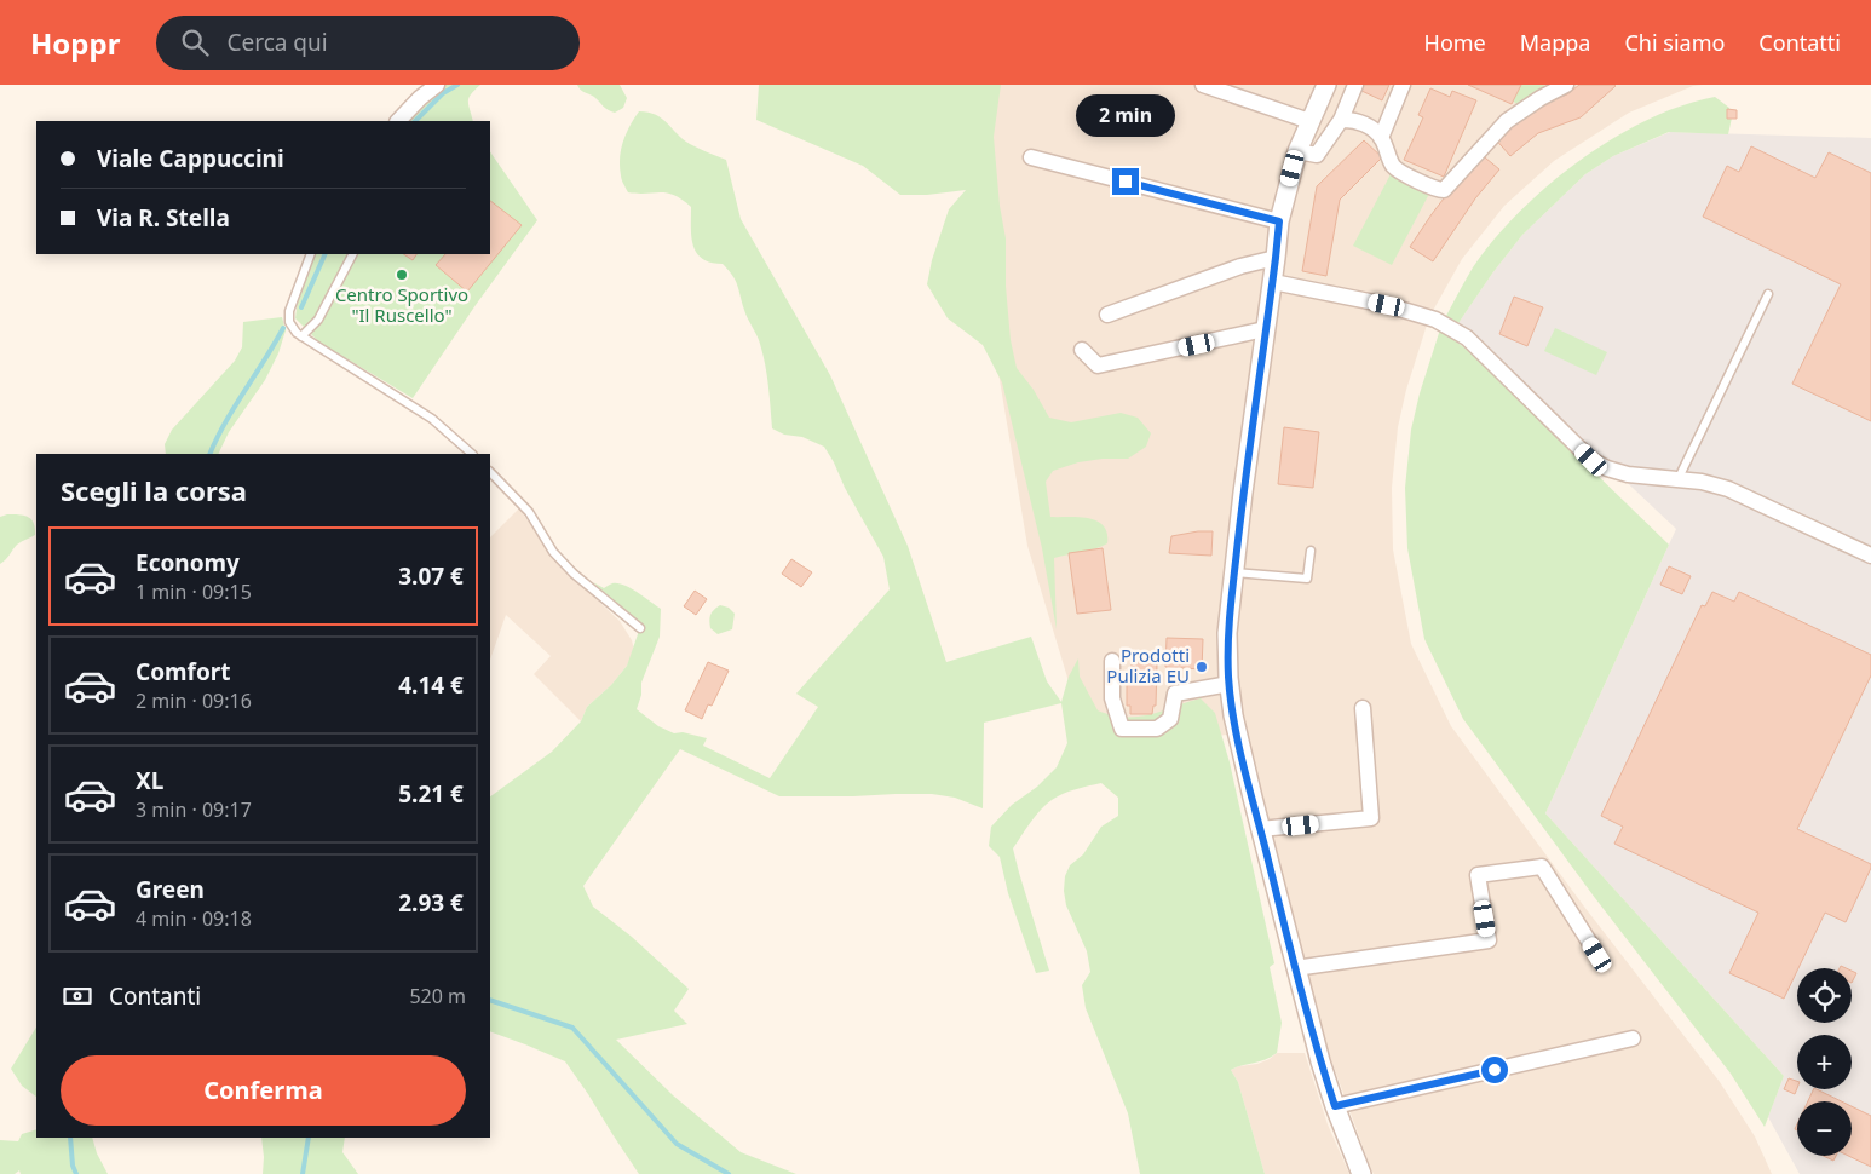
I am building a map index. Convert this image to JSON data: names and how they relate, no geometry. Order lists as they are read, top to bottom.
{
  "places": ["Centro Sportivo \"Il Ruscello\"", "Prodotti Pulizia EU"],
  "page": {
    "header": "Hoppr",
    "search": "Cerca qui",
    "nav": [
      "Home",
      "Mappa",
      "Chi siamo",
      "Contatti"
    ],
    "bubble": "2 min",
    "banner": ["Viale Cappuccini", "Via R. Stella"],
    "heading": "Scegli la corsa",
    "list": [
      {
        "name": "Economy",
        "note": "1 min · 09:15",
        "value": "3.07 €"
      },
      {
        "name": "Comfort",
        "note": "2 min · 09:16",
        "value": "4.14 €"
      },
      {
        "name": "XL",
        "note": "3 min · 09:17",
        "value": "5.21 €"
      },
      {
        "name": "Green",
        "note": "4 min · 09:18",
        "value": "2.93 €"
      }
    ],
    "pay": ["Contanti", "520 m"],
    "map_buttons": ["+", "−"],
    "buttons": "Conferma"
  }
}
